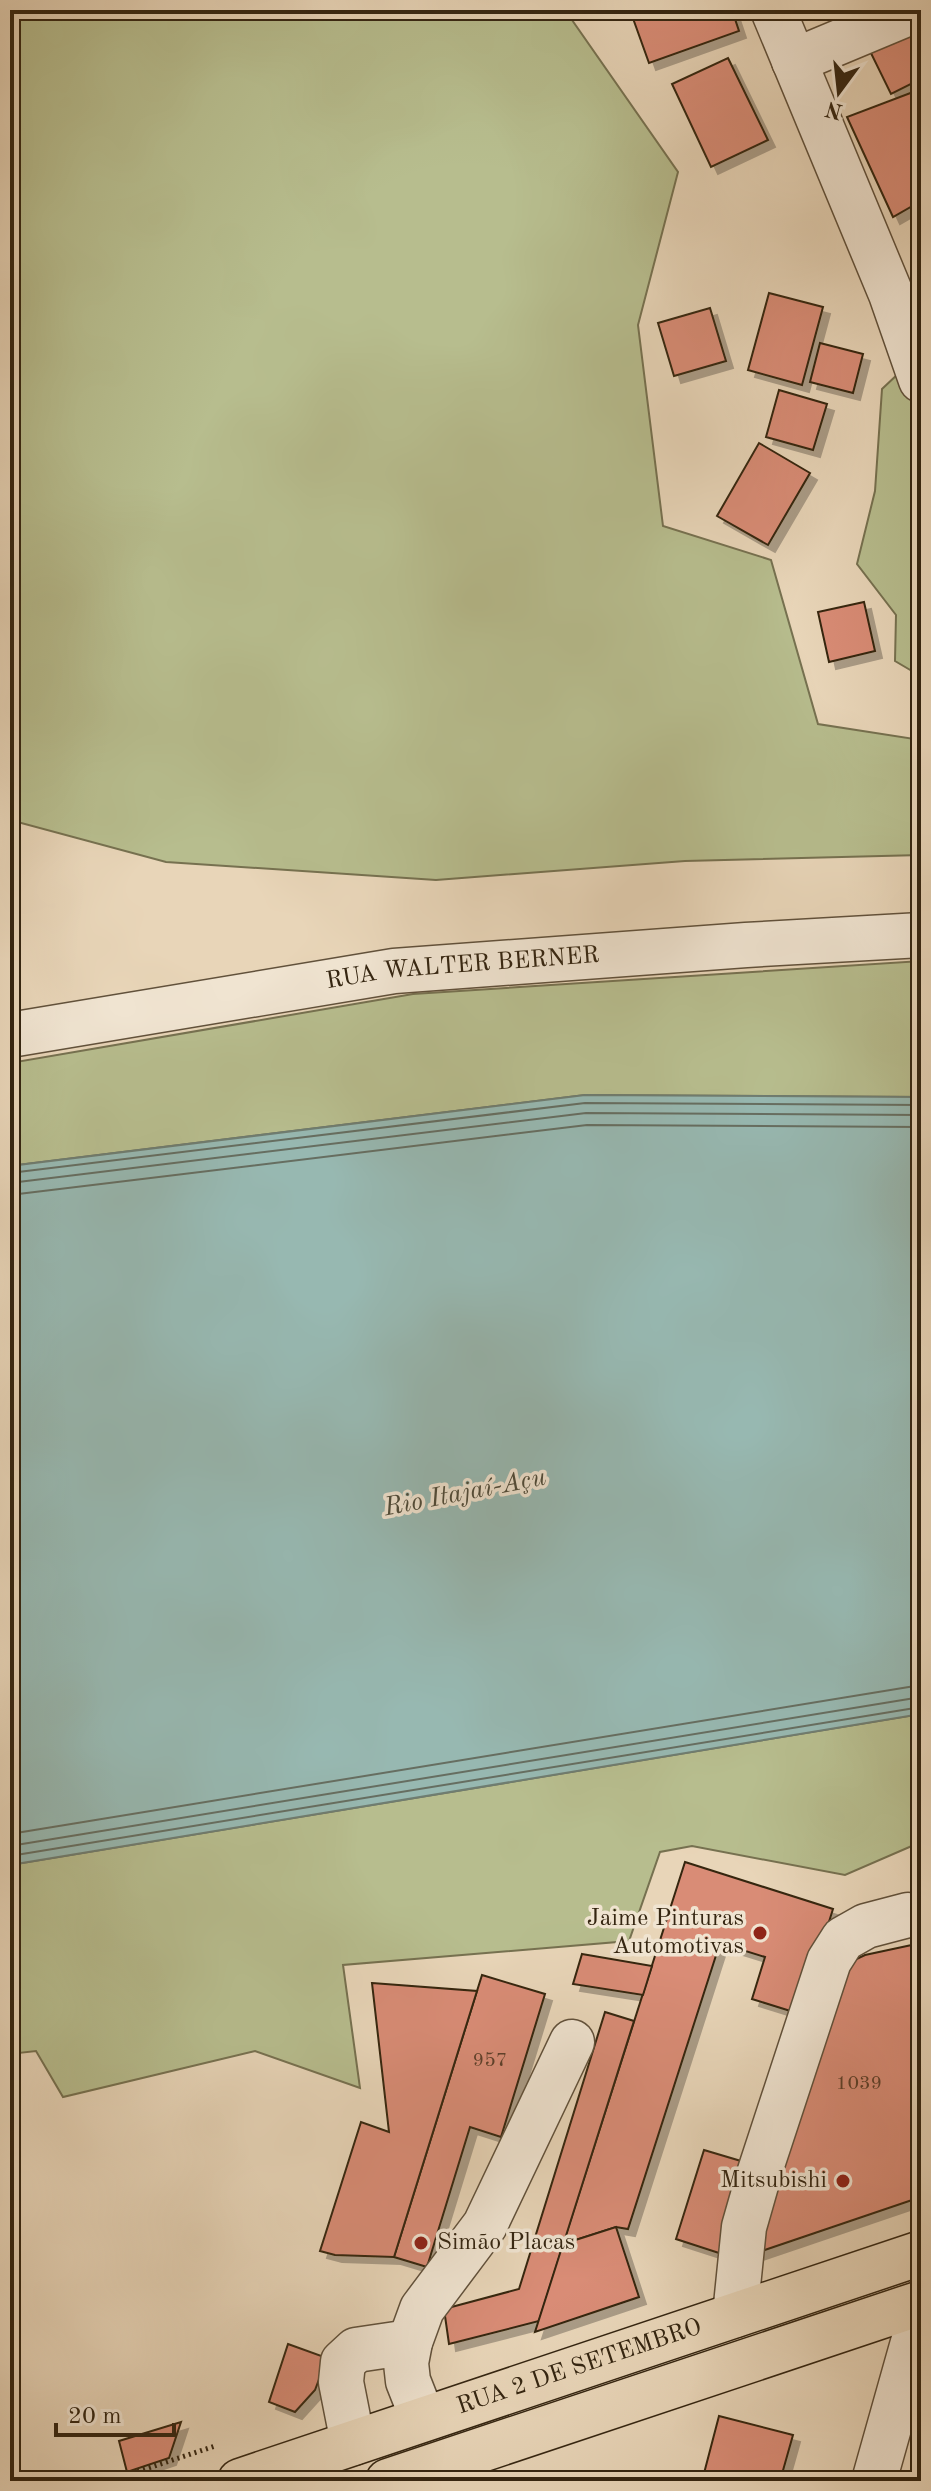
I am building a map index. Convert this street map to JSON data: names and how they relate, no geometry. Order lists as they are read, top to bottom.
{
  "streets": {
    "main road": ["RUA 2 DE SETEMBRO"],
    "street": ["RUA WALTER BERNER"]
  },
  "water": ["Rio Itajaí-Açu"],
  "places": ["Jaime Pinturas Automotivas", "Mitsubishi", "Simão Placas"],
  "house_numbers": ["957", "1039"],
  "scale_bar": "20 m",
  "north": "bottom"
}
